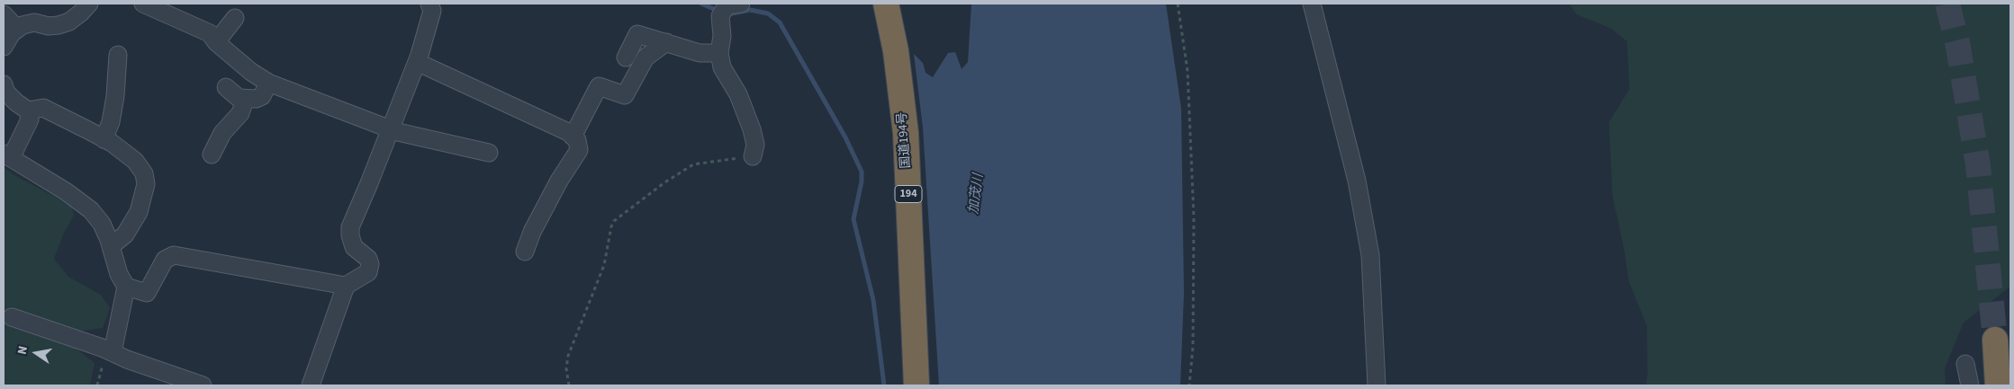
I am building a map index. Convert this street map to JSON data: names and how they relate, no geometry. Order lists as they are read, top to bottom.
{
  "streets": {
    "highway": ["国道194号", "194"]
  },
  "water": ["加茂川"],
  "north": "left"
}
